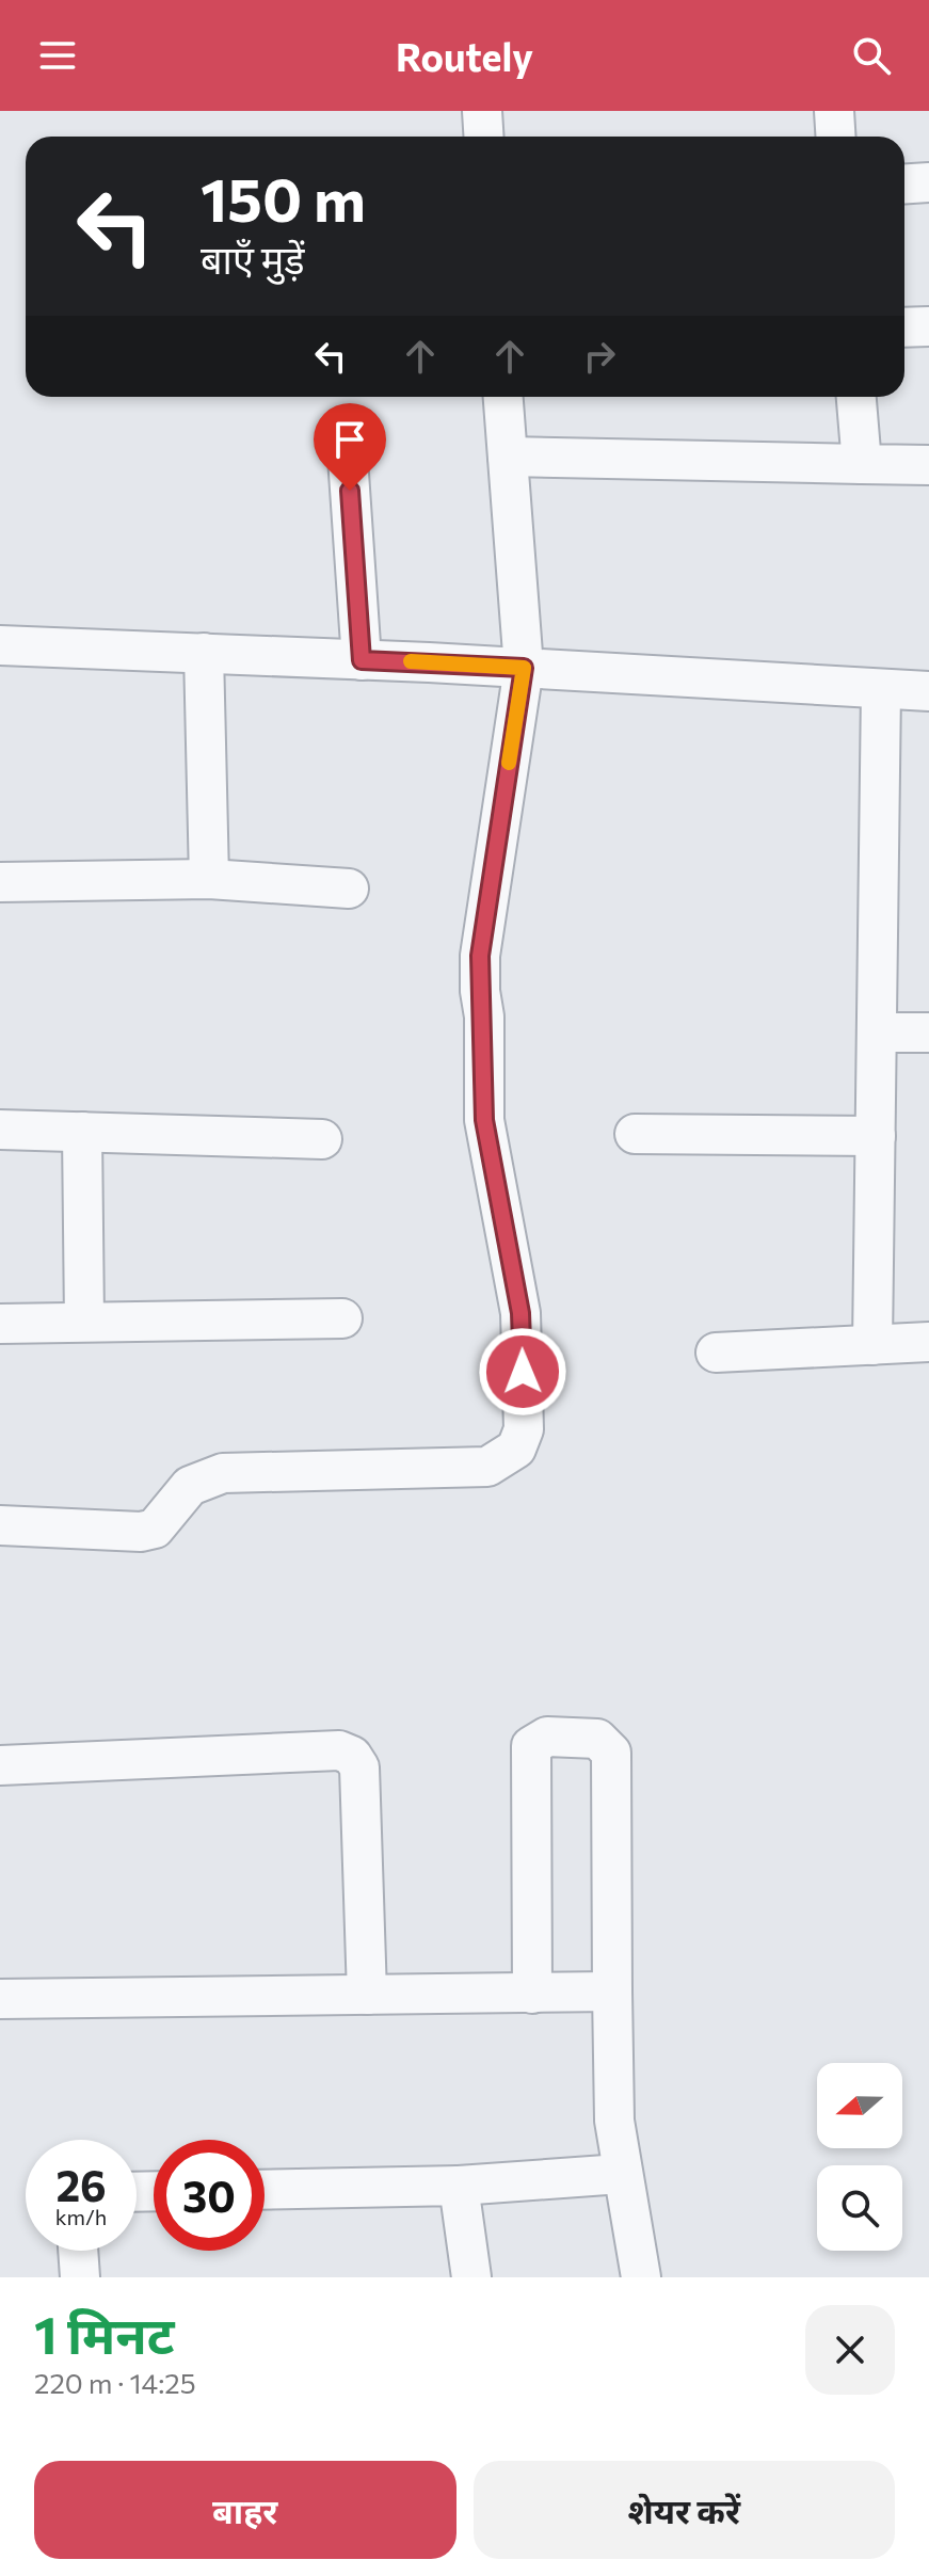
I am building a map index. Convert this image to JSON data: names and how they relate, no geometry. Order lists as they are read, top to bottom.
{
  "north": "left",
  "page": {
    "header": "Routely",
    "turn": ["150 m", "बाएँ मुड़ें"],
    "speed": "26 km/h",
    "limit": "30",
    "heading": ["1 मिनट", "220 m · 14:25"],
    "buttons": ["बाहर", "शेयर करें"]
  }
}
